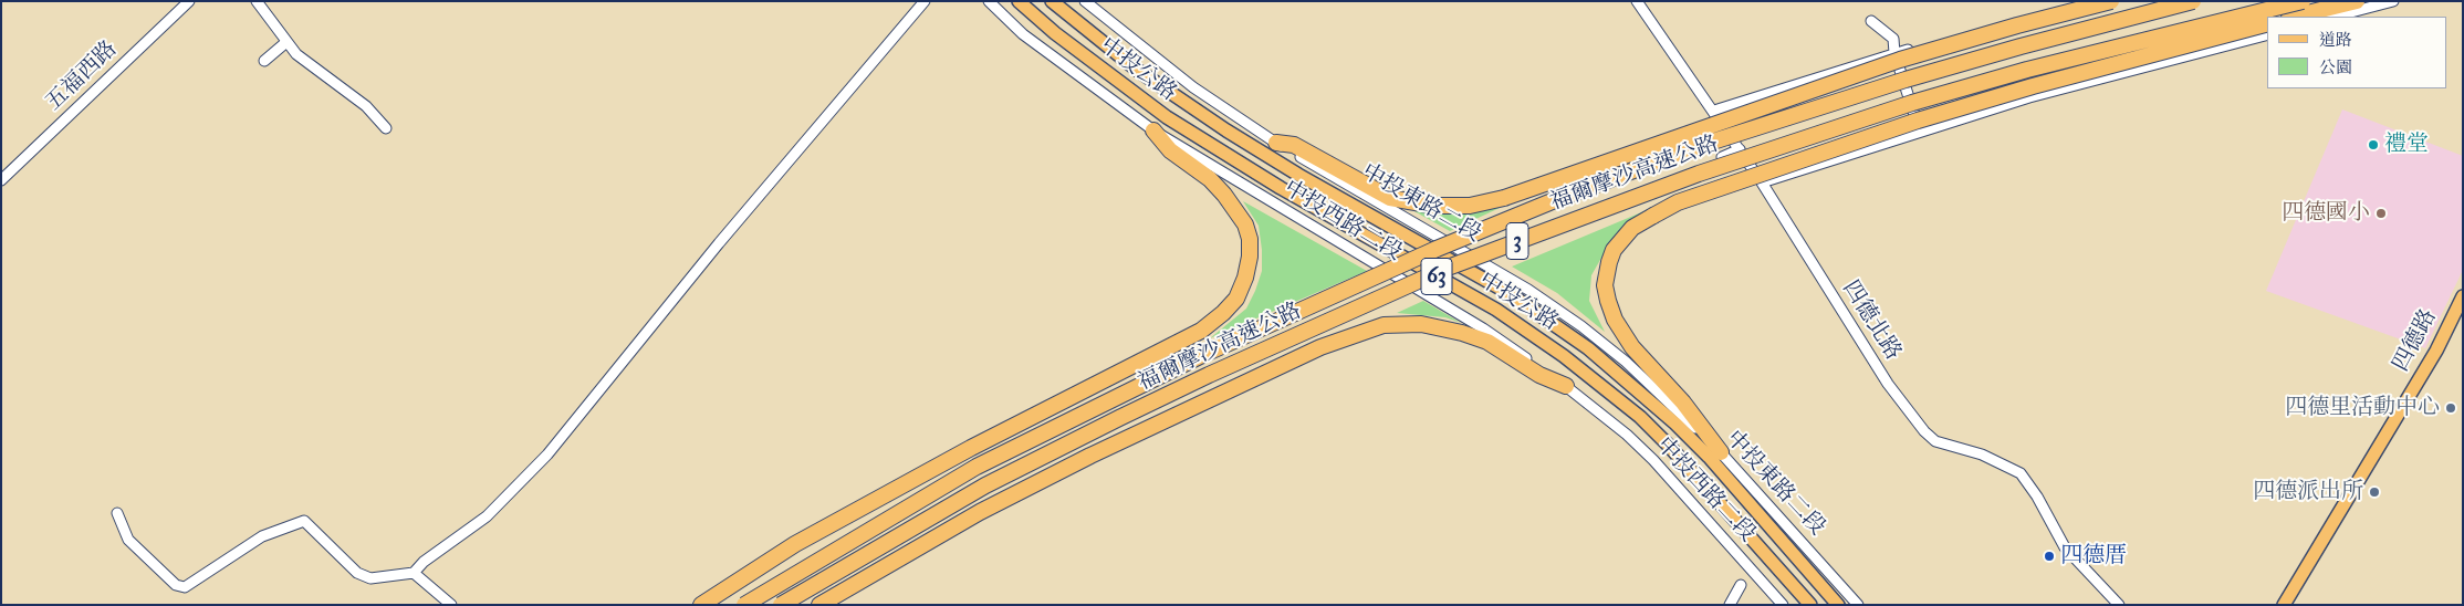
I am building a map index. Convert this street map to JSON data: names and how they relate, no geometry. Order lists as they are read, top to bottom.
{
  "streets": {
    "highway": ["福爾摩沙高速公路", "3"],
    "main road": ["中投公路", "63", "四德路"],
    "street": [
      "五福西路",
      "中投東路二段",
      "中投西路二段",
      "四德北路"
    ]
  },
  "places": [
    "禮堂",
    "四德國小",
    "四德里活動中心",
    "四德派出所",
    "四德厝"
  ],
  "legend": ["道路", "公園"]
}
